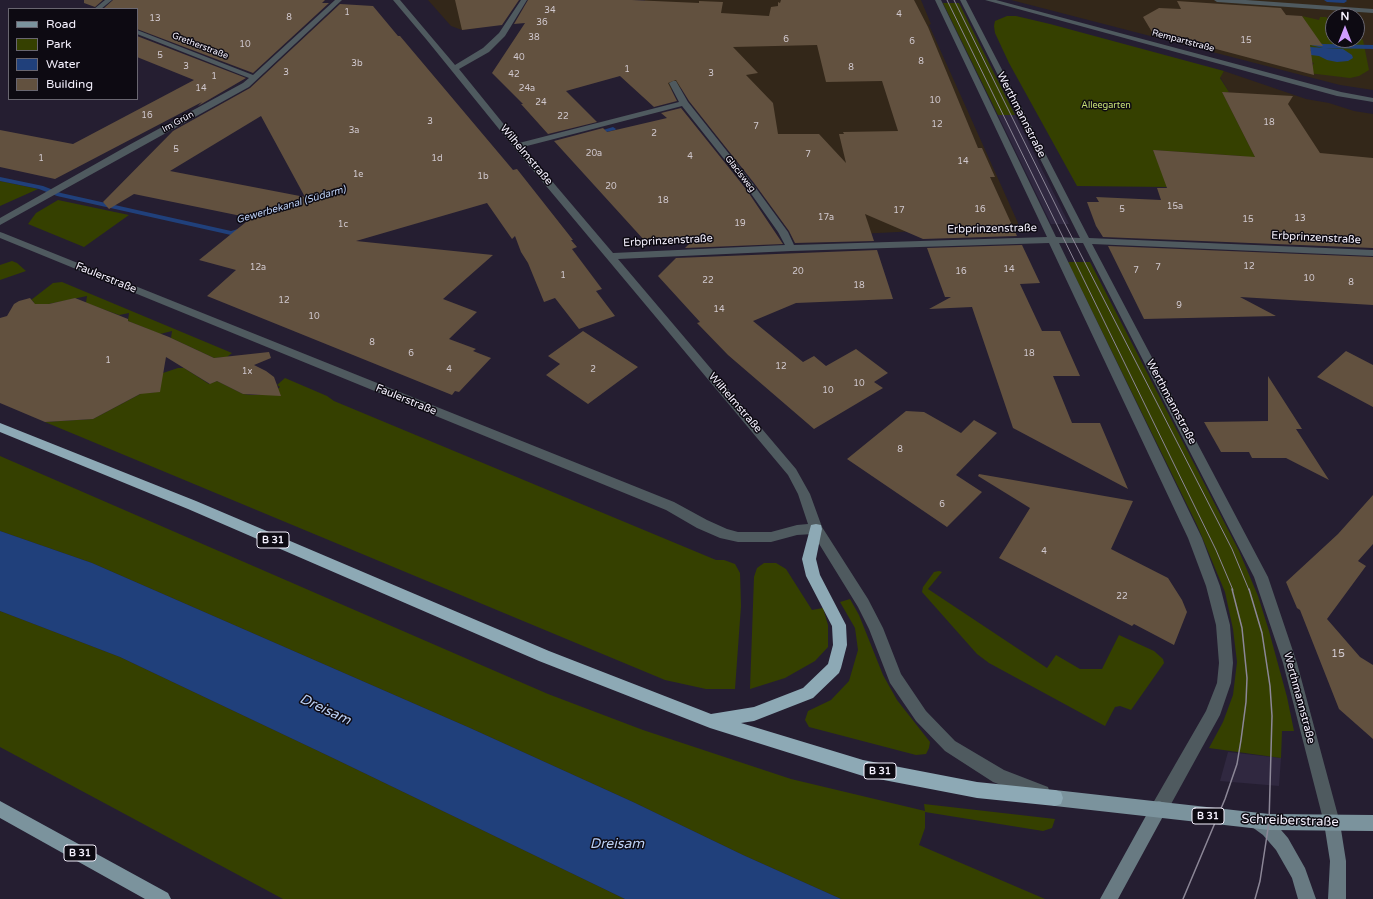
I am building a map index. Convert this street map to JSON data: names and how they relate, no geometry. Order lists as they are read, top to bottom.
{
  "streets": {
    "highway": ["B 31"],
    "main road": ["Schreiberstraße"],
    "street": [
      "Rempartstraße",
      "Gretherstraße",
      "Werthmannstraße",
      "Im Grün",
      "Wilhelmstraße",
      "Glacisweg",
      "Erbprinzenstraße",
      "Faulerstraße"
    ]
  },
  "crossings": [
    ["Gretherstraße", "Im Grün"],
    ["Werthmannstraße", "Erbprinzenstraße"],
    ["Werthmannstraße", "Schreiberstraße"],
    ["Wilhelmstraße", "Erbprinzenstraße"],
    ["Wilhelmstraße", "Faulerstraße"],
    ["Wilhelmstraße", "B 31"],
    ["Glacisweg", "Erbprinzenstraße"],
    ["B 31", "Schreiberstraße"]
  ],
  "water": ["Gewerbekanal (Südarm)", "Dreisam"],
  "parks": ["Alleegarten"],
  "house_numbers": [
    "34",
    "1",
    "4",
    "8",
    "13",
    "36",
    "38",
    "6",
    "15",
    "6",
    "10",
    "5",
    "40",
    "8",
    "3b",
    "3",
    "8",
    "1",
    "3",
    "3",
    "42",
    "1",
    "14",
    "24a",
    "10",
    "24",
    "16",
    "22",
    "3",
    "18",
    "12",
    "7",
    "3a",
    "2",
    "5",
    "20a",
    "7",
    "4",
    "1",
    "1d",
    "14",
    "1e",
    "1b",
    "20",
    "18",
    "15a",
    "16",
    "5",
    "17",
    "17a",
    "13",
    "15",
    "19",
    "1c",
    "12",
    "12a",
    "7",
    "14",
    "7",
    "20",
    "16",
    "1",
    "10",
    "22",
    "8",
    "18",
    "12",
    "9",
    "14",
    "10",
    "8",
    "6",
    "18",
    "1",
    "12",
    "4",
    "2",
    "1x",
    "10",
    "10",
    "8",
    "6",
    "4",
    "22",
    "15"
  ],
  "legend": [
    "Road",
    "Park",
    "Water",
    "Building"
  ],
  "north": "top"
}
